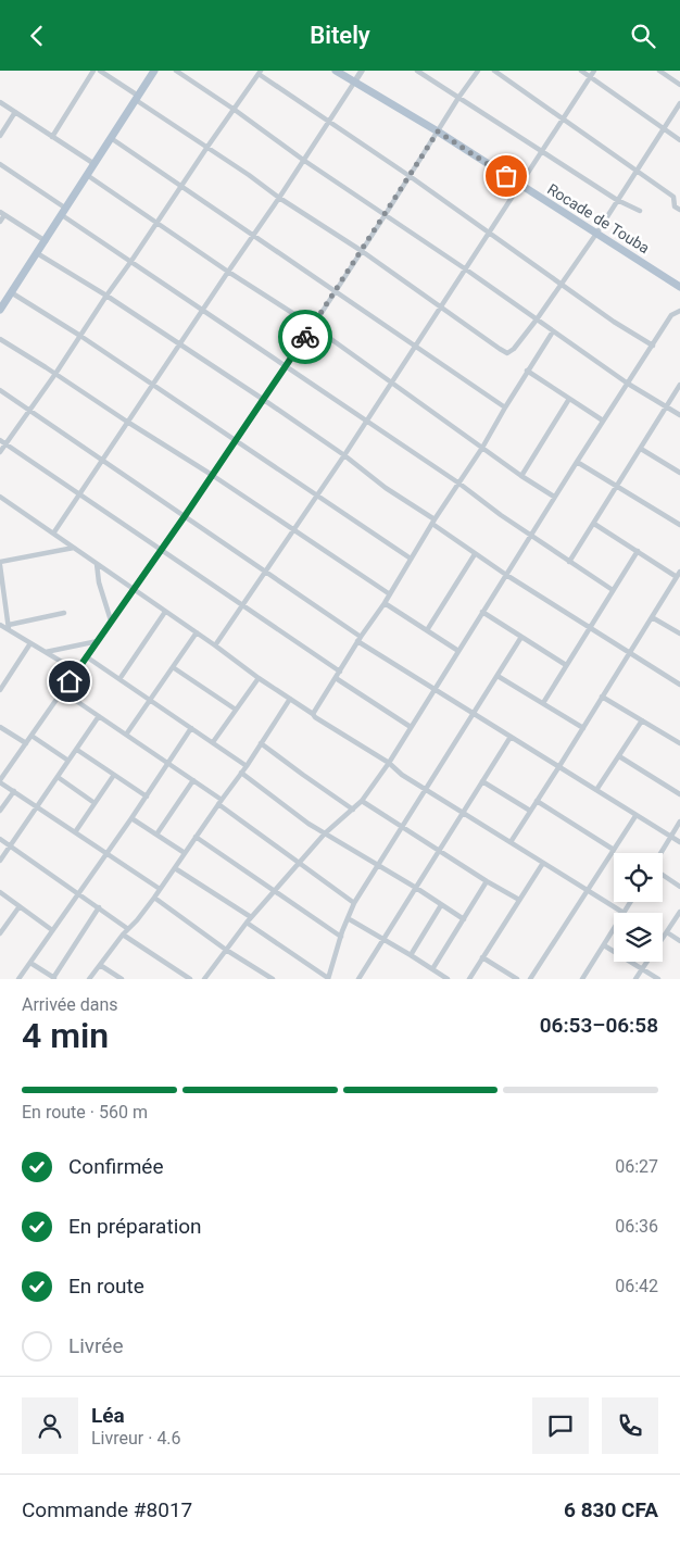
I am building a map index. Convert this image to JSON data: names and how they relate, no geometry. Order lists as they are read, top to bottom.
{
  "streets": {
    "main road": ["Rocade de Touba"]
  },
  "page": {
    "header": "Bitely",
    "heading": ["4 min", "Arrivée dans", "06:53–06:58"],
    "panel": [
      "Léa",
      "Livreur · 4.6",
      "Commande #8017",
      "6 830 CFA"
    ],
    "bar": "En route · 560 m",
    "list": [
      ["Confirmée", "06:27"],
      ["En préparation", "06:36"],
      ["En route", "06:42"],
      "Livrée"
    ]
  }
}
